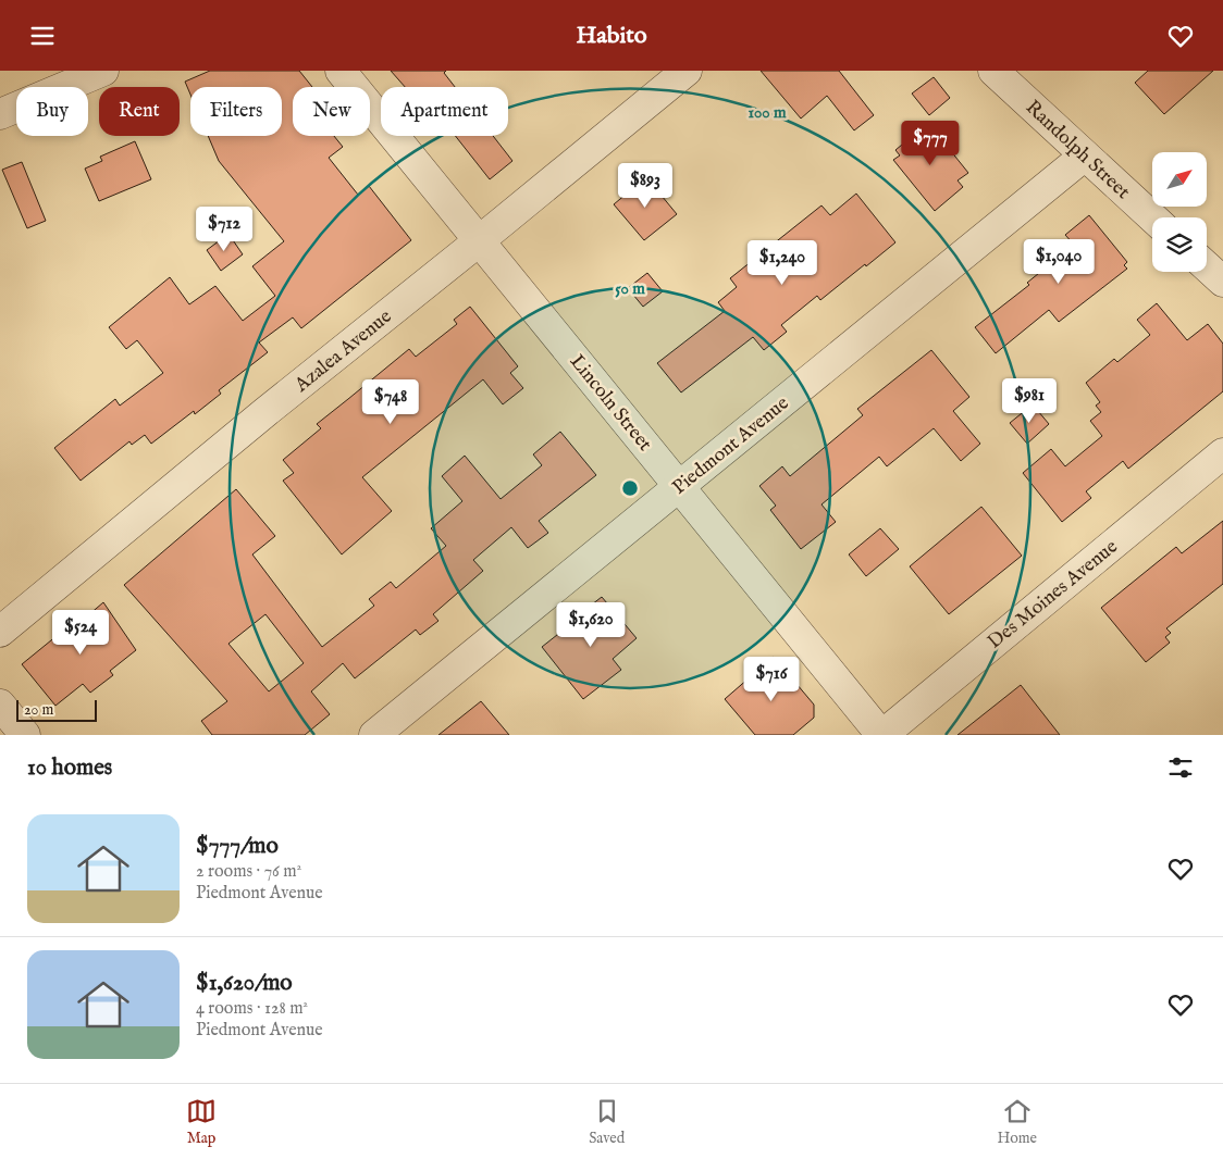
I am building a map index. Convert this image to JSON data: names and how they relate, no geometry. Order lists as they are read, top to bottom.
{
  "streets": {
    "street": [
      "Randolph Street",
      "Azalea Avenue",
      "Lincoln Street",
      "Piedmont Avenue",
      "Des Moines Avenue"
    ]
  },
  "crossings": [
    ["Randolph Street", "Piedmont Avenue"],
    ["Azalea Avenue", "Lincoln Street"],
    ["Lincoln Street", "Piedmont Avenue"],
    ["Lincoln Street", "Des Moines Avenue"]
  ],
  "scale_bar": "20 m",
  "north": "top right",
  "page": {
    "header": "Habito",
    "chip": [
      "Buy",
      "Rent",
      "Filters",
      "New",
      "Apartment"
    ],
    "price": [
      "$777",
      "$893",
      "$712",
      "$1,040",
      "$1,240",
      "$981",
      "$748",
      "$1,620",
      "$524",
      "$716"
    ],
    "scale": "20 m",
    "heading": "10 homes",
    "list": [
      {
        "name": "$777/mo",
        "note": "2 rooms · 76 m² · Piedmont Avenue"
      },
      {
        "name": "$1,620/mo",
        "note": "4 rooms · 128 m² · Piedmont Avenue"
      }
    ],
    "tabs": ["Map", "Saved", "Home"]
  },
  "rings": ["100 m", "50 m"]
}
